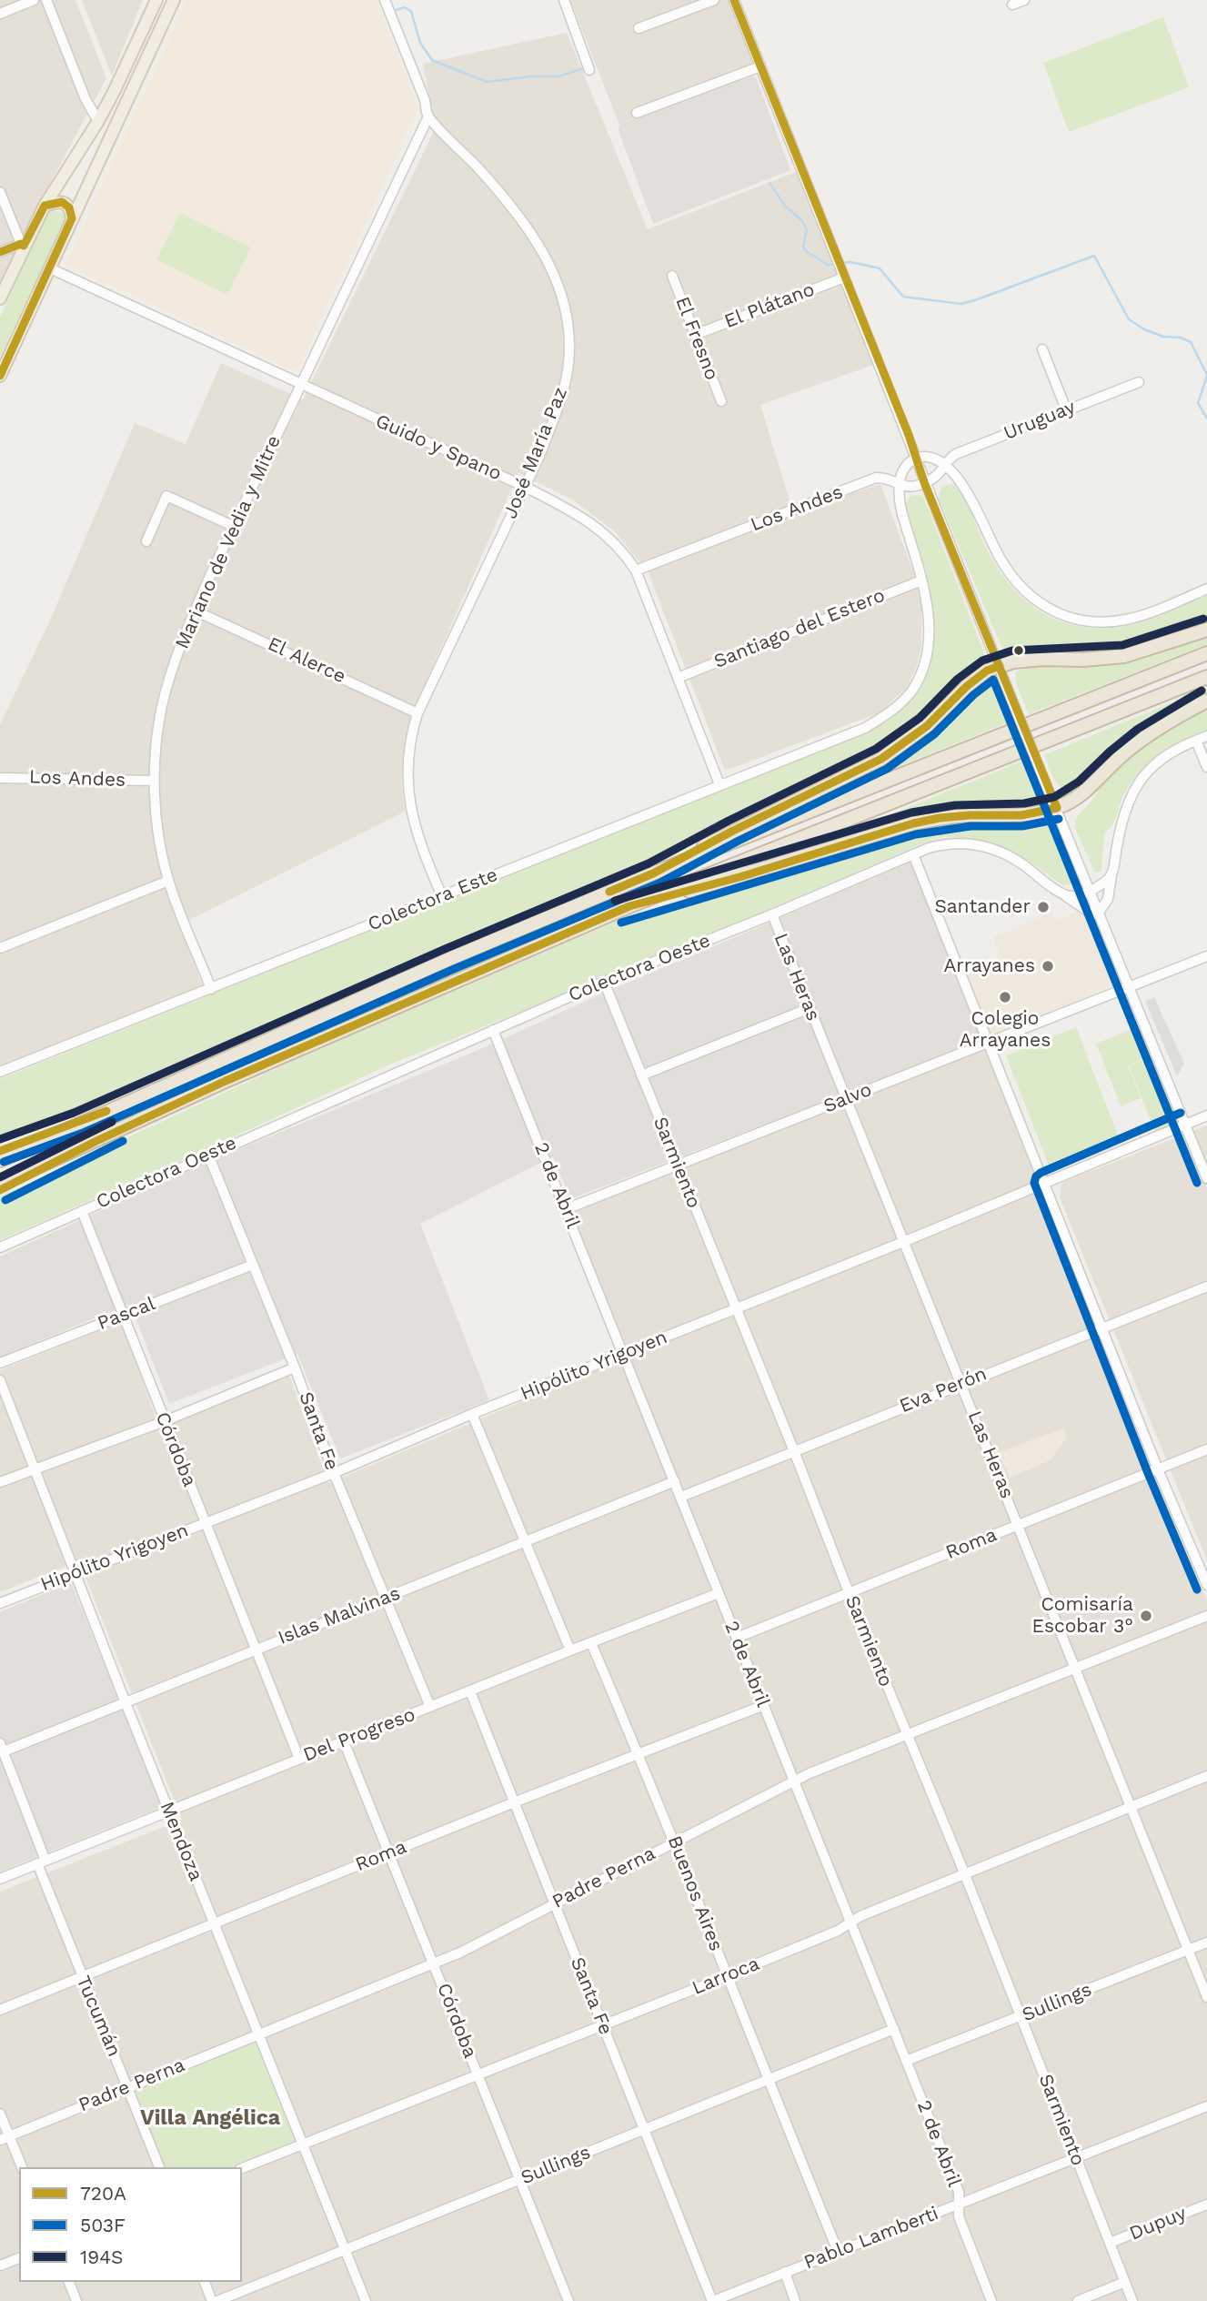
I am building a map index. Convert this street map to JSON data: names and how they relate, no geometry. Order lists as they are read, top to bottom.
{
  "streets": {
    "street": [
      "El Plátano",
      "El Fresno",
      "Uruguay",
      "Guido y Spano",
      "José María Paz",
      "Los Andes",
      "Mariano de Vedia y Mitre",
      "Santiago del Estero",
      "El Alerce",
      "Colectora Este",
      "Colectora Oeste",
      "Las Heras",
      "Salvo",
      "Sarmiento",
      "2 de Abril",
      "Pascal",
      "Hipólito Yrigoyen",
      "Eva Perón",
      "Santa Fe",
      "Córdoba",
      "Roma",
      "Islas Malvinas",
      "Del Progreso",
      "Mendoza",
      "Padre Perna",
      "Buenos Aires",
      "Larroca",
      "Sullings",
      "Tucumán",
      "Dupuy",
      "Pablo Lamberti"
    ]
  },
  "crossings": [
    ["El Plátano", "El Fresno"],
    ["Uruguay", "Los Andes"],
    ["Guido y Spano", "José María Paz"],
    ["Guido y Spano", "Los Andes"],
    ["Guido y Spano", "Mariano de Vedia y Mitre"],
    ["Guido y Spano", "Santiago del Estero"],
    ["Guido y Spano", "Colectora Este"],
    ["José María Paz", "Mariano de Vedia y Mitre"],
    ["José María Paz", "El Alerce"],
    ["José María Paz", "Colectora Este"],
    ["Los Andes", "Mariano de Vedia y Mitre"],
    ["Los Andes", "Colectora Este"],
    ["Mariano de Vedia y Mitre", "El Alerce"],
    ["Mariano de Vedia y Mitre", "Colectora Este"],
    ["Santiago del Estero", "Colectora Este"],
    ["Colectora Oeste", "Las Heras"],
    ["Colectora Oeste", "Sarmiento"],
    ["Colectora Oeste", "2 de Abril"],
    ["Colectora Oeste", "Santa Fe"],
    ["Colectora Oeste", "Córdoba"],
    ["Las Heras", "Salvo"],
    ["Las Heras", "Hipólito Yrigoyen"],
    ["Las Heras", "Eva Perón"],
    ["Las Heras", "Roma"],
    ["Las Heras", "Padre Perna"],
    ["Las Heras", "Larroca"],
    ["Las Heras", "Sullings"],
    ["Salvo", "Sarmiento"],
    ["Salvo", "2 de Abril"],
    ["Sarmiento", "Hipólito Yrigoyen"],
    ["Sarmiento", "Eva Perón"],
    ["Sarmiento", "Roma"],
    ["Sarmiento", "Padre Perna"],
    ["Sarmiento", "Larroca"],
    ["Sarmiento", "Sullings"],
    ["Sarmiento", "Dupuy"],
    ["Sarmiento", "Pablo Lamberti"],
    ["2 de Abril", "Hipólito Yrigoyen"],
    ["2 de Abril", "Eva Perón"],
    ["2 de Abril", "Roma"],
    ["2 de Abril", "Islas Malvinas"],
    ["2 de Abril", "Del Progreso"],
    ["2 de Abril", "Padre Perna"],
    ["2 de Abril", "Larroca"],
    ["2 de Abril", "Sullings"],
    ["2 de Abril", "Pablo Lamberti"],
    ["Pascal", "Santa Fe"],
    ["Pascal", "Córdoba"],
    ["Hipólito Yrigoyen", "Santa Fe"],
    ["Hipólito Yrigoyen", "Córdoba"],
    ["Hipólito Yrigoyen", "Mendoza"],
    ["Santa Fe", "Roma"],
    ["Santa Fe", "Islas Malvinas"],
    ["Santa Fe", "Del Progreso"],
    ["Santa Fe", "Padre Perna"],
    ["Santa Fe", "Larroca"],
    ["Santa Fe", "Sullings"],
    ["Santa Fe", "Pablo Lamberti"],
    ["Córdoba", "Roma"],
    ["Córdoba", "Islas Malvinas"],
    ["Córdoba", "Del Progreso"],
    ["Córdoba", "Padre Perna"],
    ["Córdoba", "Larroca"],
    ["Córdoba", "Sullings"],
    ["Roma", "Mendoza"],
    ["Roma", "Buenos Aires"],
    ["Roma", "Tucumán"],
    ["Islas Malvinas", "Mendoza"],
    ["Islas Malvinas", "Tucumán"],
    ["Del Progreso", "Mendoza"],
    ["Del Progreso", "Buenos Aires"],
    ["Del Progreso", "Tucumán"],
    ["Mendoza", "Padre Perna"],
    ["Mendoza", "Larroca"],
    ["Mendoza", "Sullings"],
    ["Padre Perna", "Buenos Aires"],
    ["Padre Perna", "Tucumán"],
    ["Buenos Aires", "Larroca"],
    ["Buenos Aires", "Sullings"],
    ["Buenos Aires", "Pablo Lamberti"]
  ],
  "districts": ["Villa Angélica"],
  "places": [
    "Santander",
    "Arrayanes",
    "Colegio Arrayanes",
    "Comisaría Escobar 3°"
  ],
  "lines": ["transit line 720A", "transit line 194S", "transit line 503F"],
  "legend": ["720A", "503F", "194S"]
}
